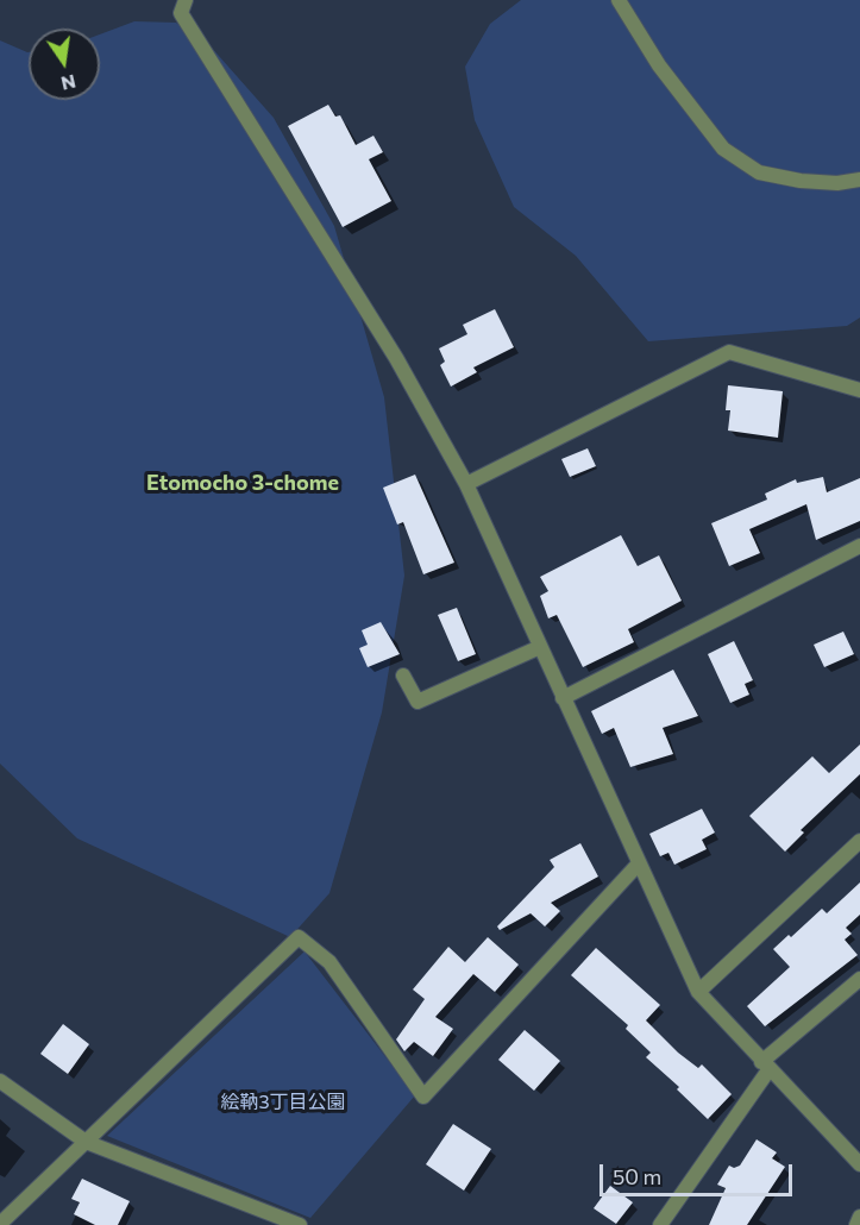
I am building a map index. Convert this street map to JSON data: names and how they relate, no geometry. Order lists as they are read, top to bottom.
{
  "districts": ["Etomocho 3-chome"],
  "parks": ["絵靹3丁目公園"],
  "scale_bar": "50 m",
  "north": "bottom"
}
